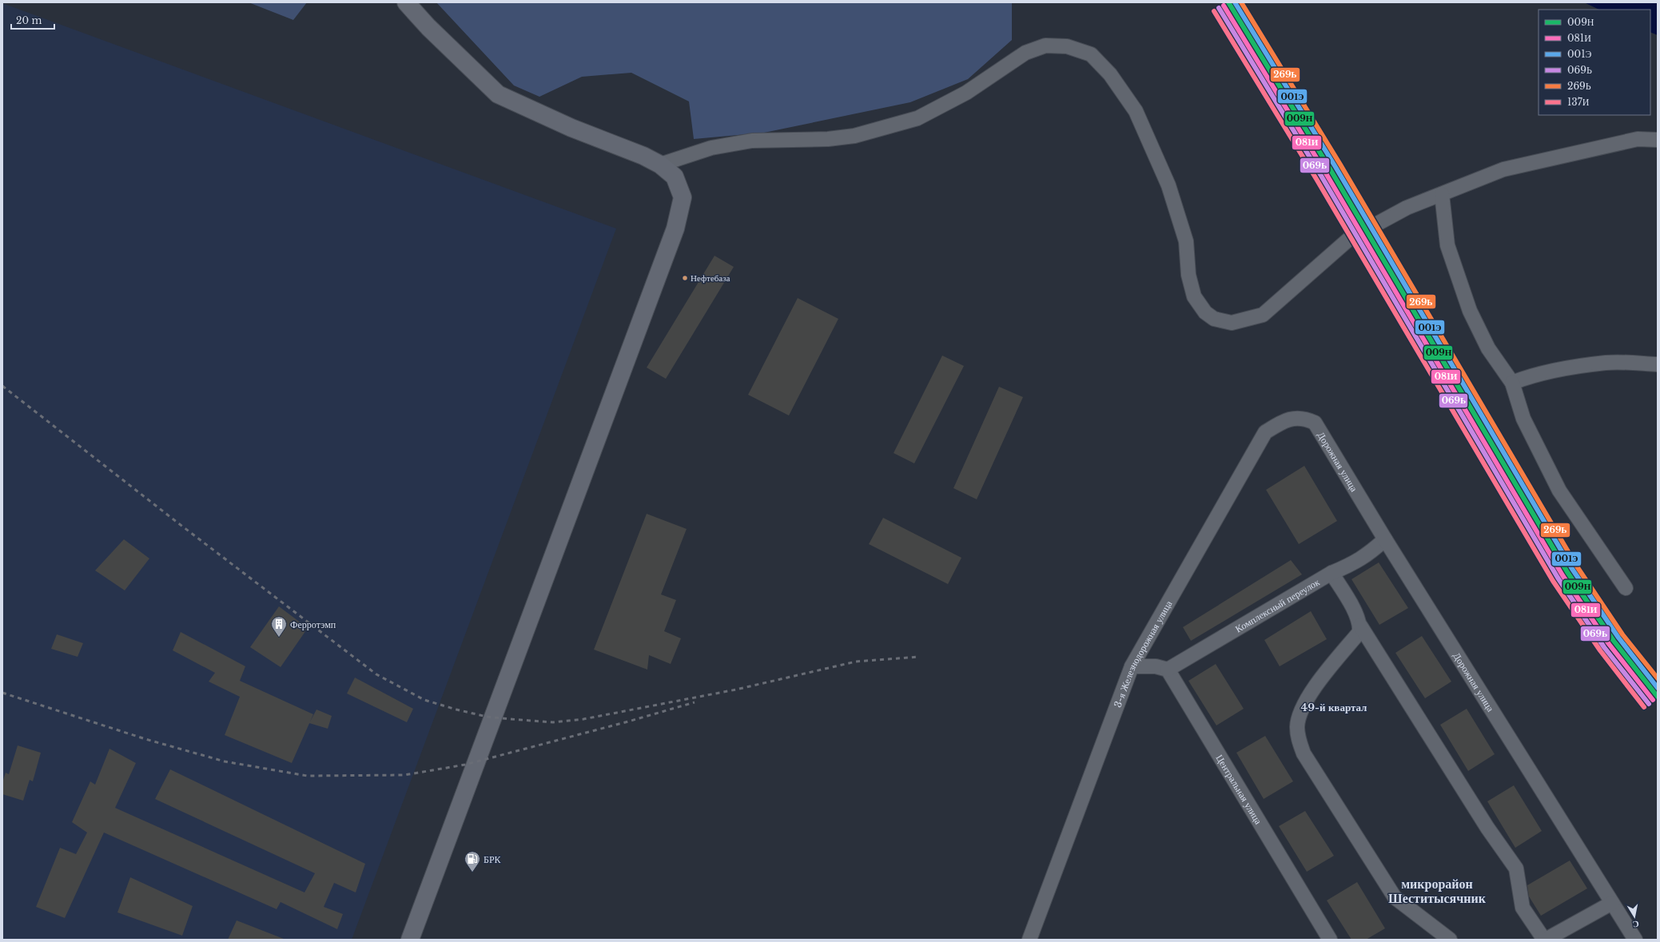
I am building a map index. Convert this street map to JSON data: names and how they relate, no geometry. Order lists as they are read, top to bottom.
{
  "streets": {
    "street": [
      "Дорожная улица",
      "Комплексный переулок",
      "3-я Железнодорожная улица",
      "Центральная улица"
    ]
  },
  "crossings": [
    ["Дорожная улица", "Комплексный переулок"],
    ["Дорожная улица", "3-я Железнодорожная улица"],
    ["Комплексный переулок", "Центральная улица"]
  ],
  "districts": ["49-й квартал", "микрорайон Шеститысячник"],
  "places": {
    "other": ["Нефтебаза"],
    "building": ["Ферротэмп"],
    "fuel station": ["БРК"]
  },
  "lines": [
    "transit line 009Н",
    "transit line 001Э",
    "transit line 269Ь",
    "transit line 081И",
    "transit line 069Ь",
    "transit line 137И"
  ],
  "legend": [
    "009Н",
    "081И",
    "001Э",
    "069Ь",
    "269Ь",
    "137И"
  ],
  "scale_bar": "20 m",
  "north": "bottom"
}
